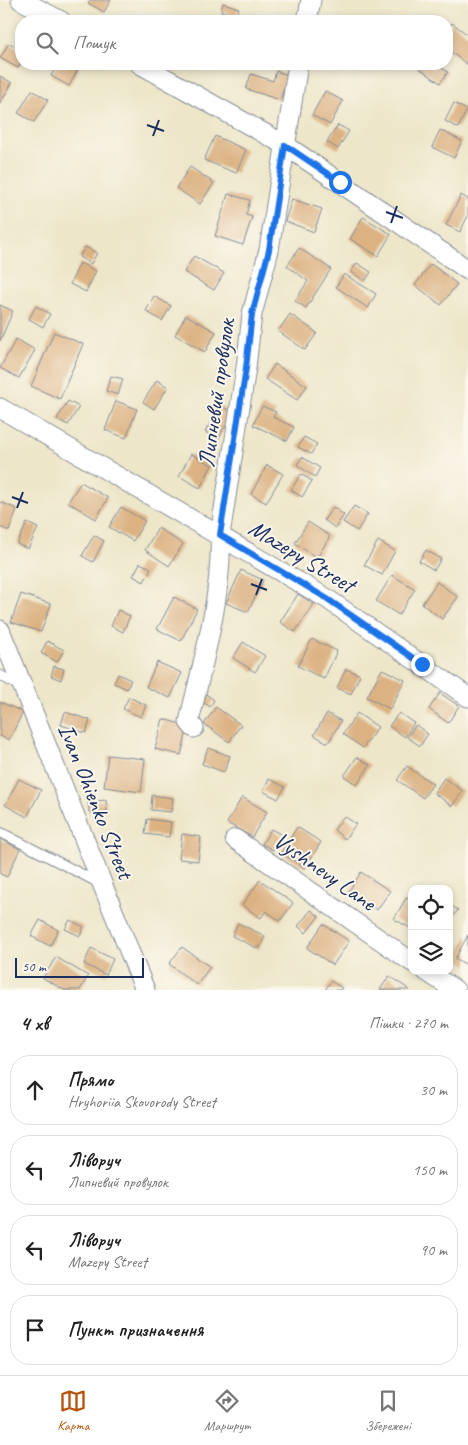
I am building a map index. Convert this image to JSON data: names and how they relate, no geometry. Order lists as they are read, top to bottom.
{
  "streets": {
    "street": [
      "Липневий провулок",
      "Mazepy Street",
      "Ivan Ohienko Street",
      "Vyshnevy Lane"
    ]
  },
  "crossings": [
    ["Липневий провулок", "Mazepy Street"]
  ],
  "scale_bar": "50 m",
  "page": {
    "search": "Пошук",
    "scale": "50 m",
    "heading": ["4 хв", "Пішки · 270 m"],
    "list": [
      ["Прямо", "Hryhoriia Skovorody Street", "30 m"],
      ["Ліворуч", "Липневий провулок", "150 m"],
      ["Ліворуч", "Mazepy Street", "90 m"],
      "Пункт призначення"
    ],
    "nav": ["Карта", "Маршрут", "Збережені"]
  }
}
